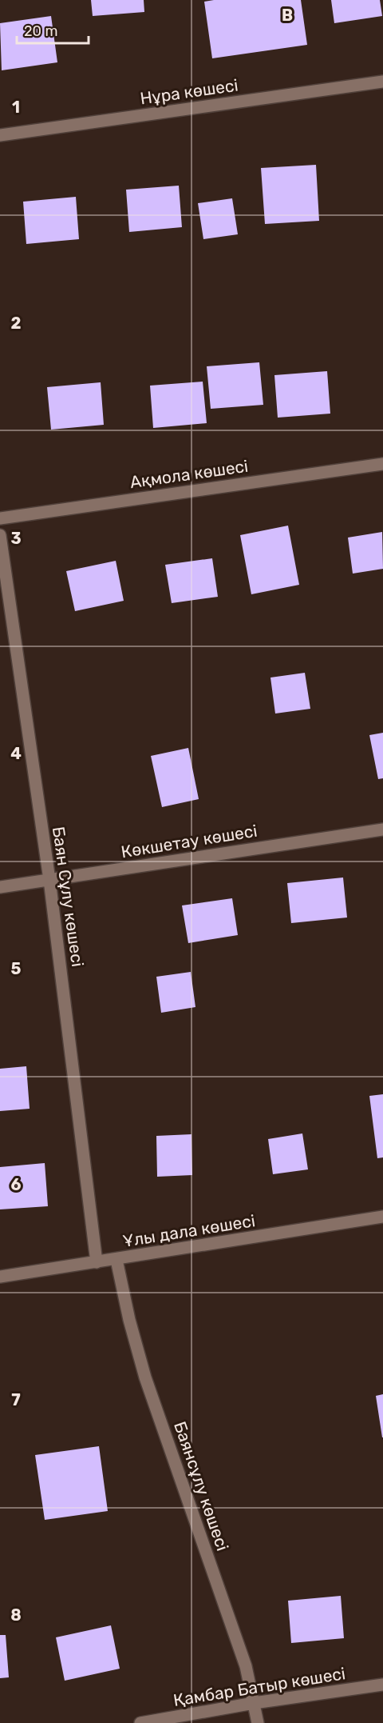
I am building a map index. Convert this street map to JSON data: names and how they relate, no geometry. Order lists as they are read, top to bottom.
{
  "streets": {
    "street": [
      "Нұра көшесі",
      "Ақмола көшесі",
      "Көкшетау көшесі",
      "Баян Сұлу көшесі",
      "Ұлы дала көшесі",
      "Баянсұлу көшесі",
      "Қамбар Батыр көшесі"
    ]
  },
  "crossings": [
    ["Көкшетау көшесі", "Баян Сұлу көшесі"],
    ["Баян Сұлу көшесі", "Ұлы дала көшесі"],
    ["Ұлы дала көшесі", "Баянсұлу көшесі"],
    ["Баянсұлу көшесі", "Қамбар Батыр көшесі"]
  ],
  "scale_bar": "20 m",
  "grid": {
    "columns": ["B"],
    "rows": [
      "1",
      "2",
      "3",
      "4",
      "5",
      "6",
      "7",
      "8"
    ]
  }
}
